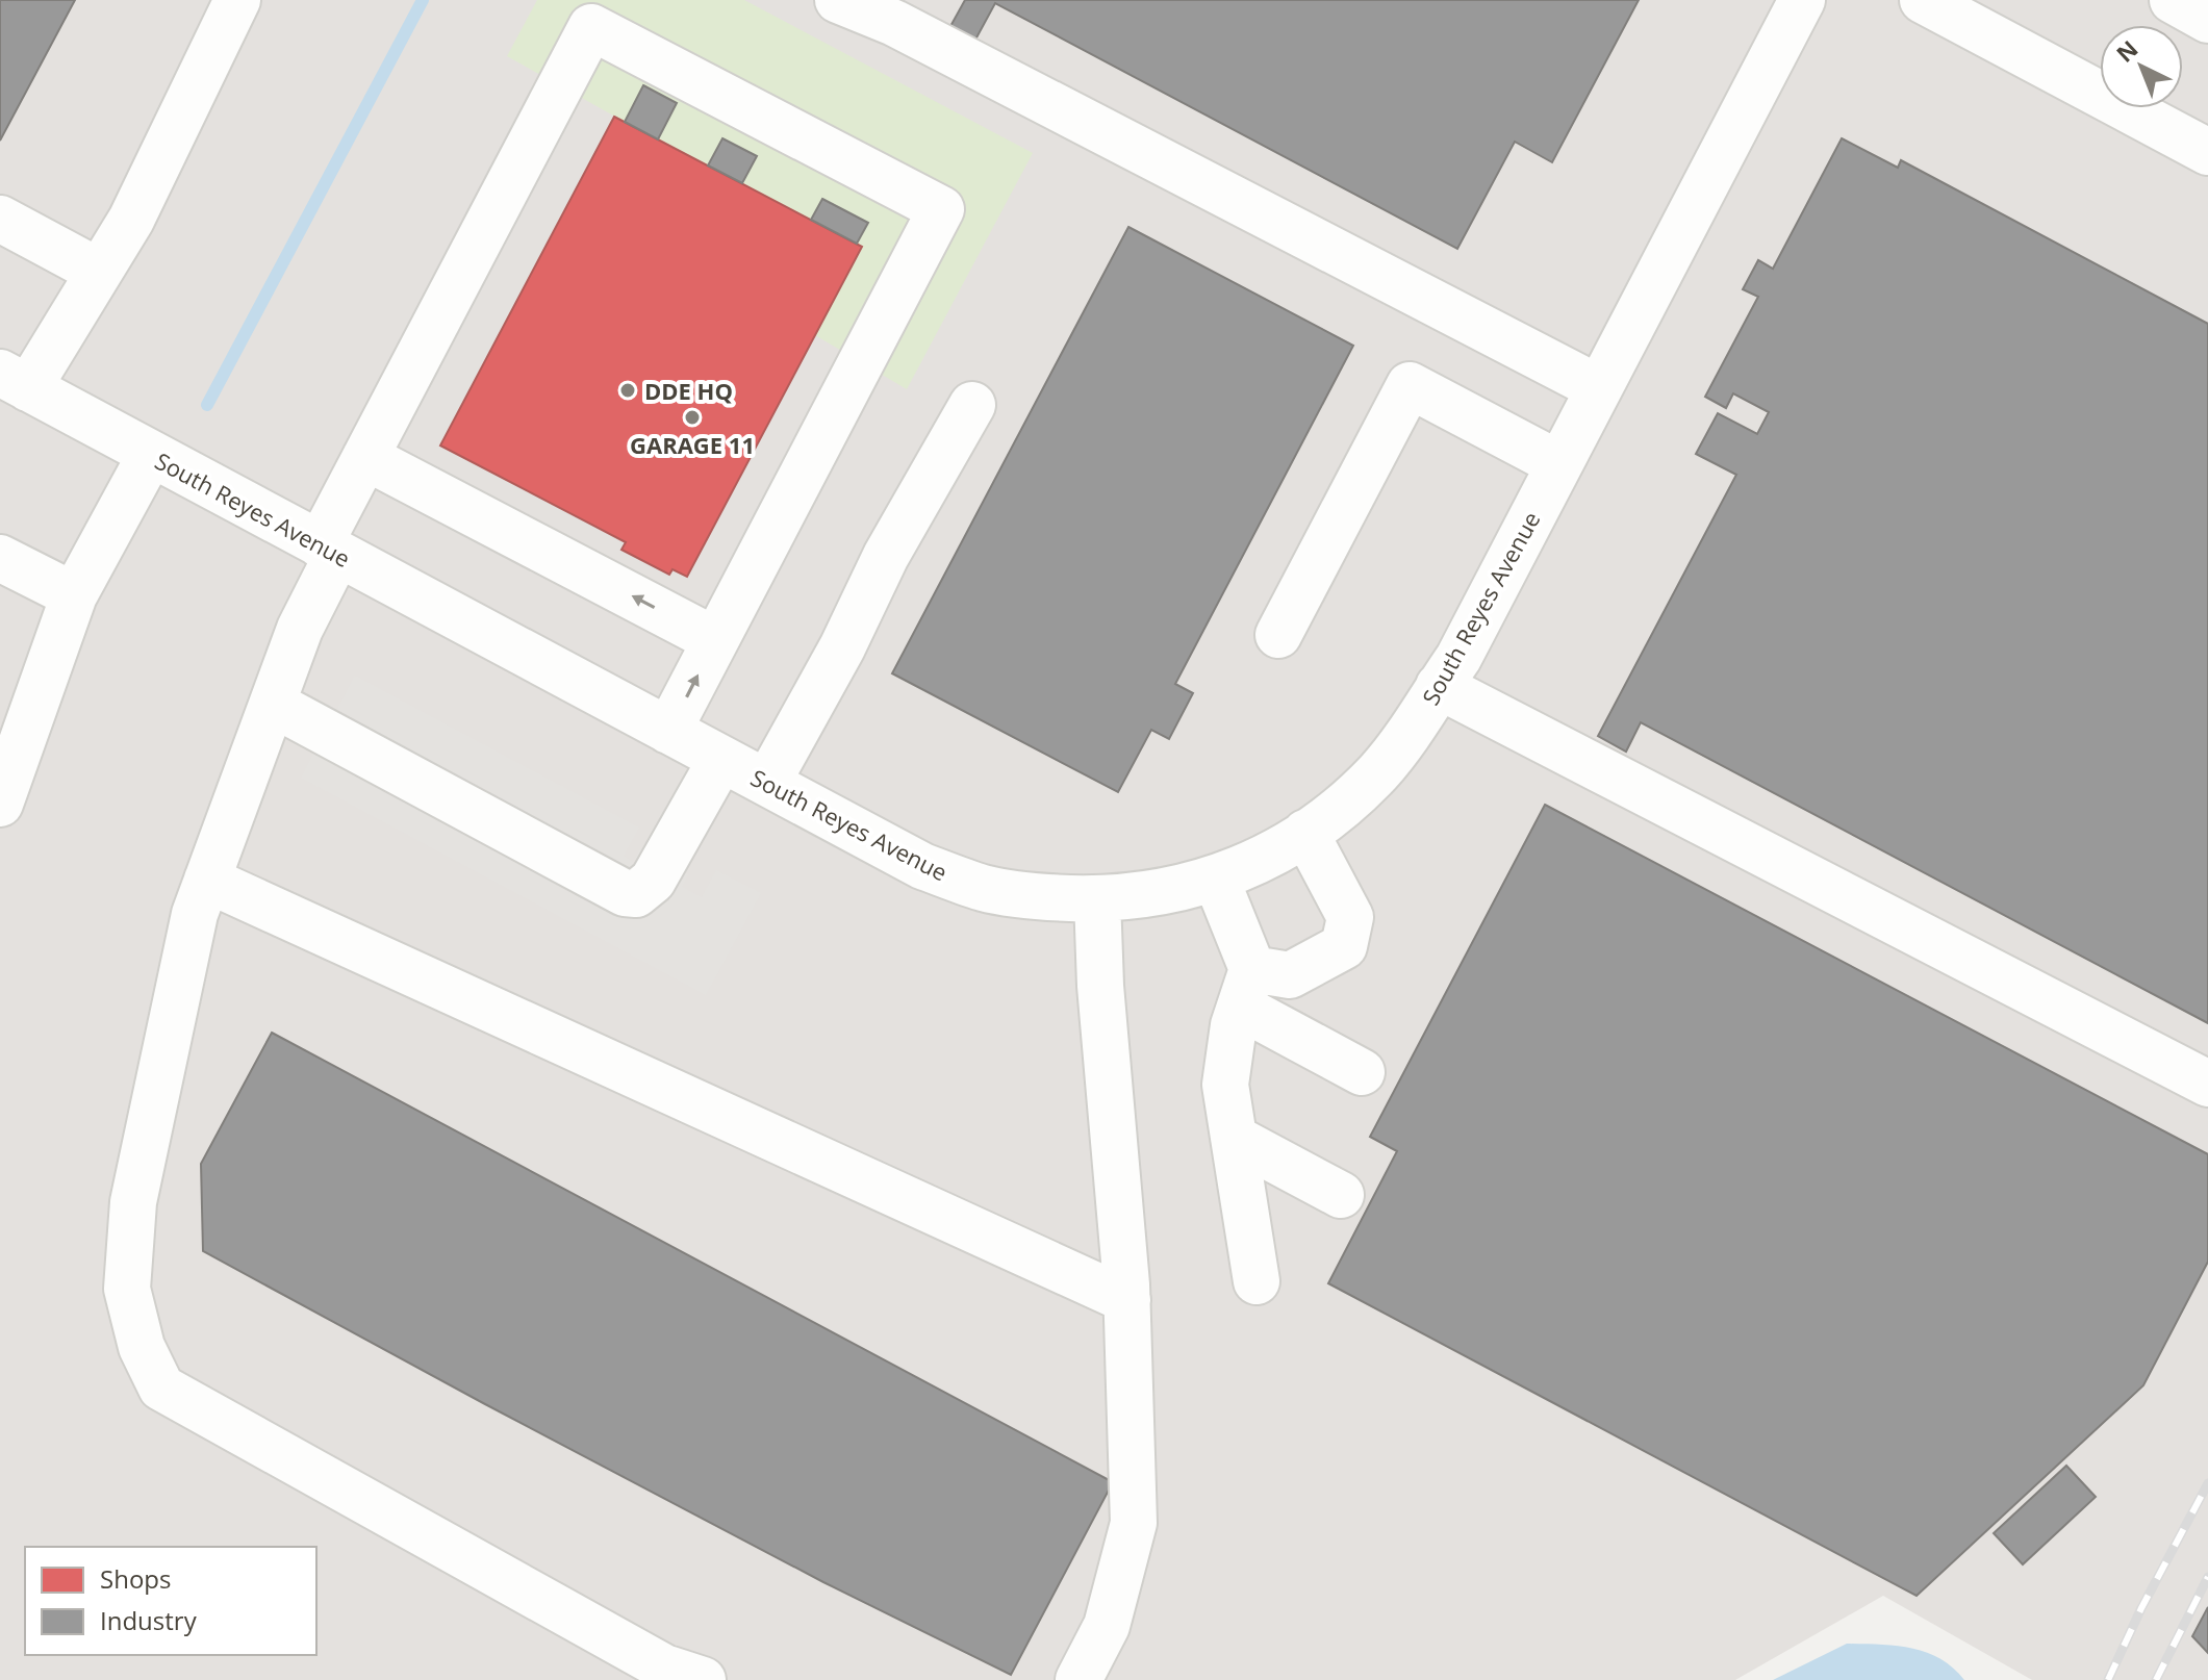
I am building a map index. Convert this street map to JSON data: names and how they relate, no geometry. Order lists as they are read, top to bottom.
{
  "streets": {
    "street": ["South Reyes Avenue"]
  },
  "places": ["DDE HQ", "GARAGE 11"],
  "legend": ["Shops", "Industry"],
  "north": "top left"
}
